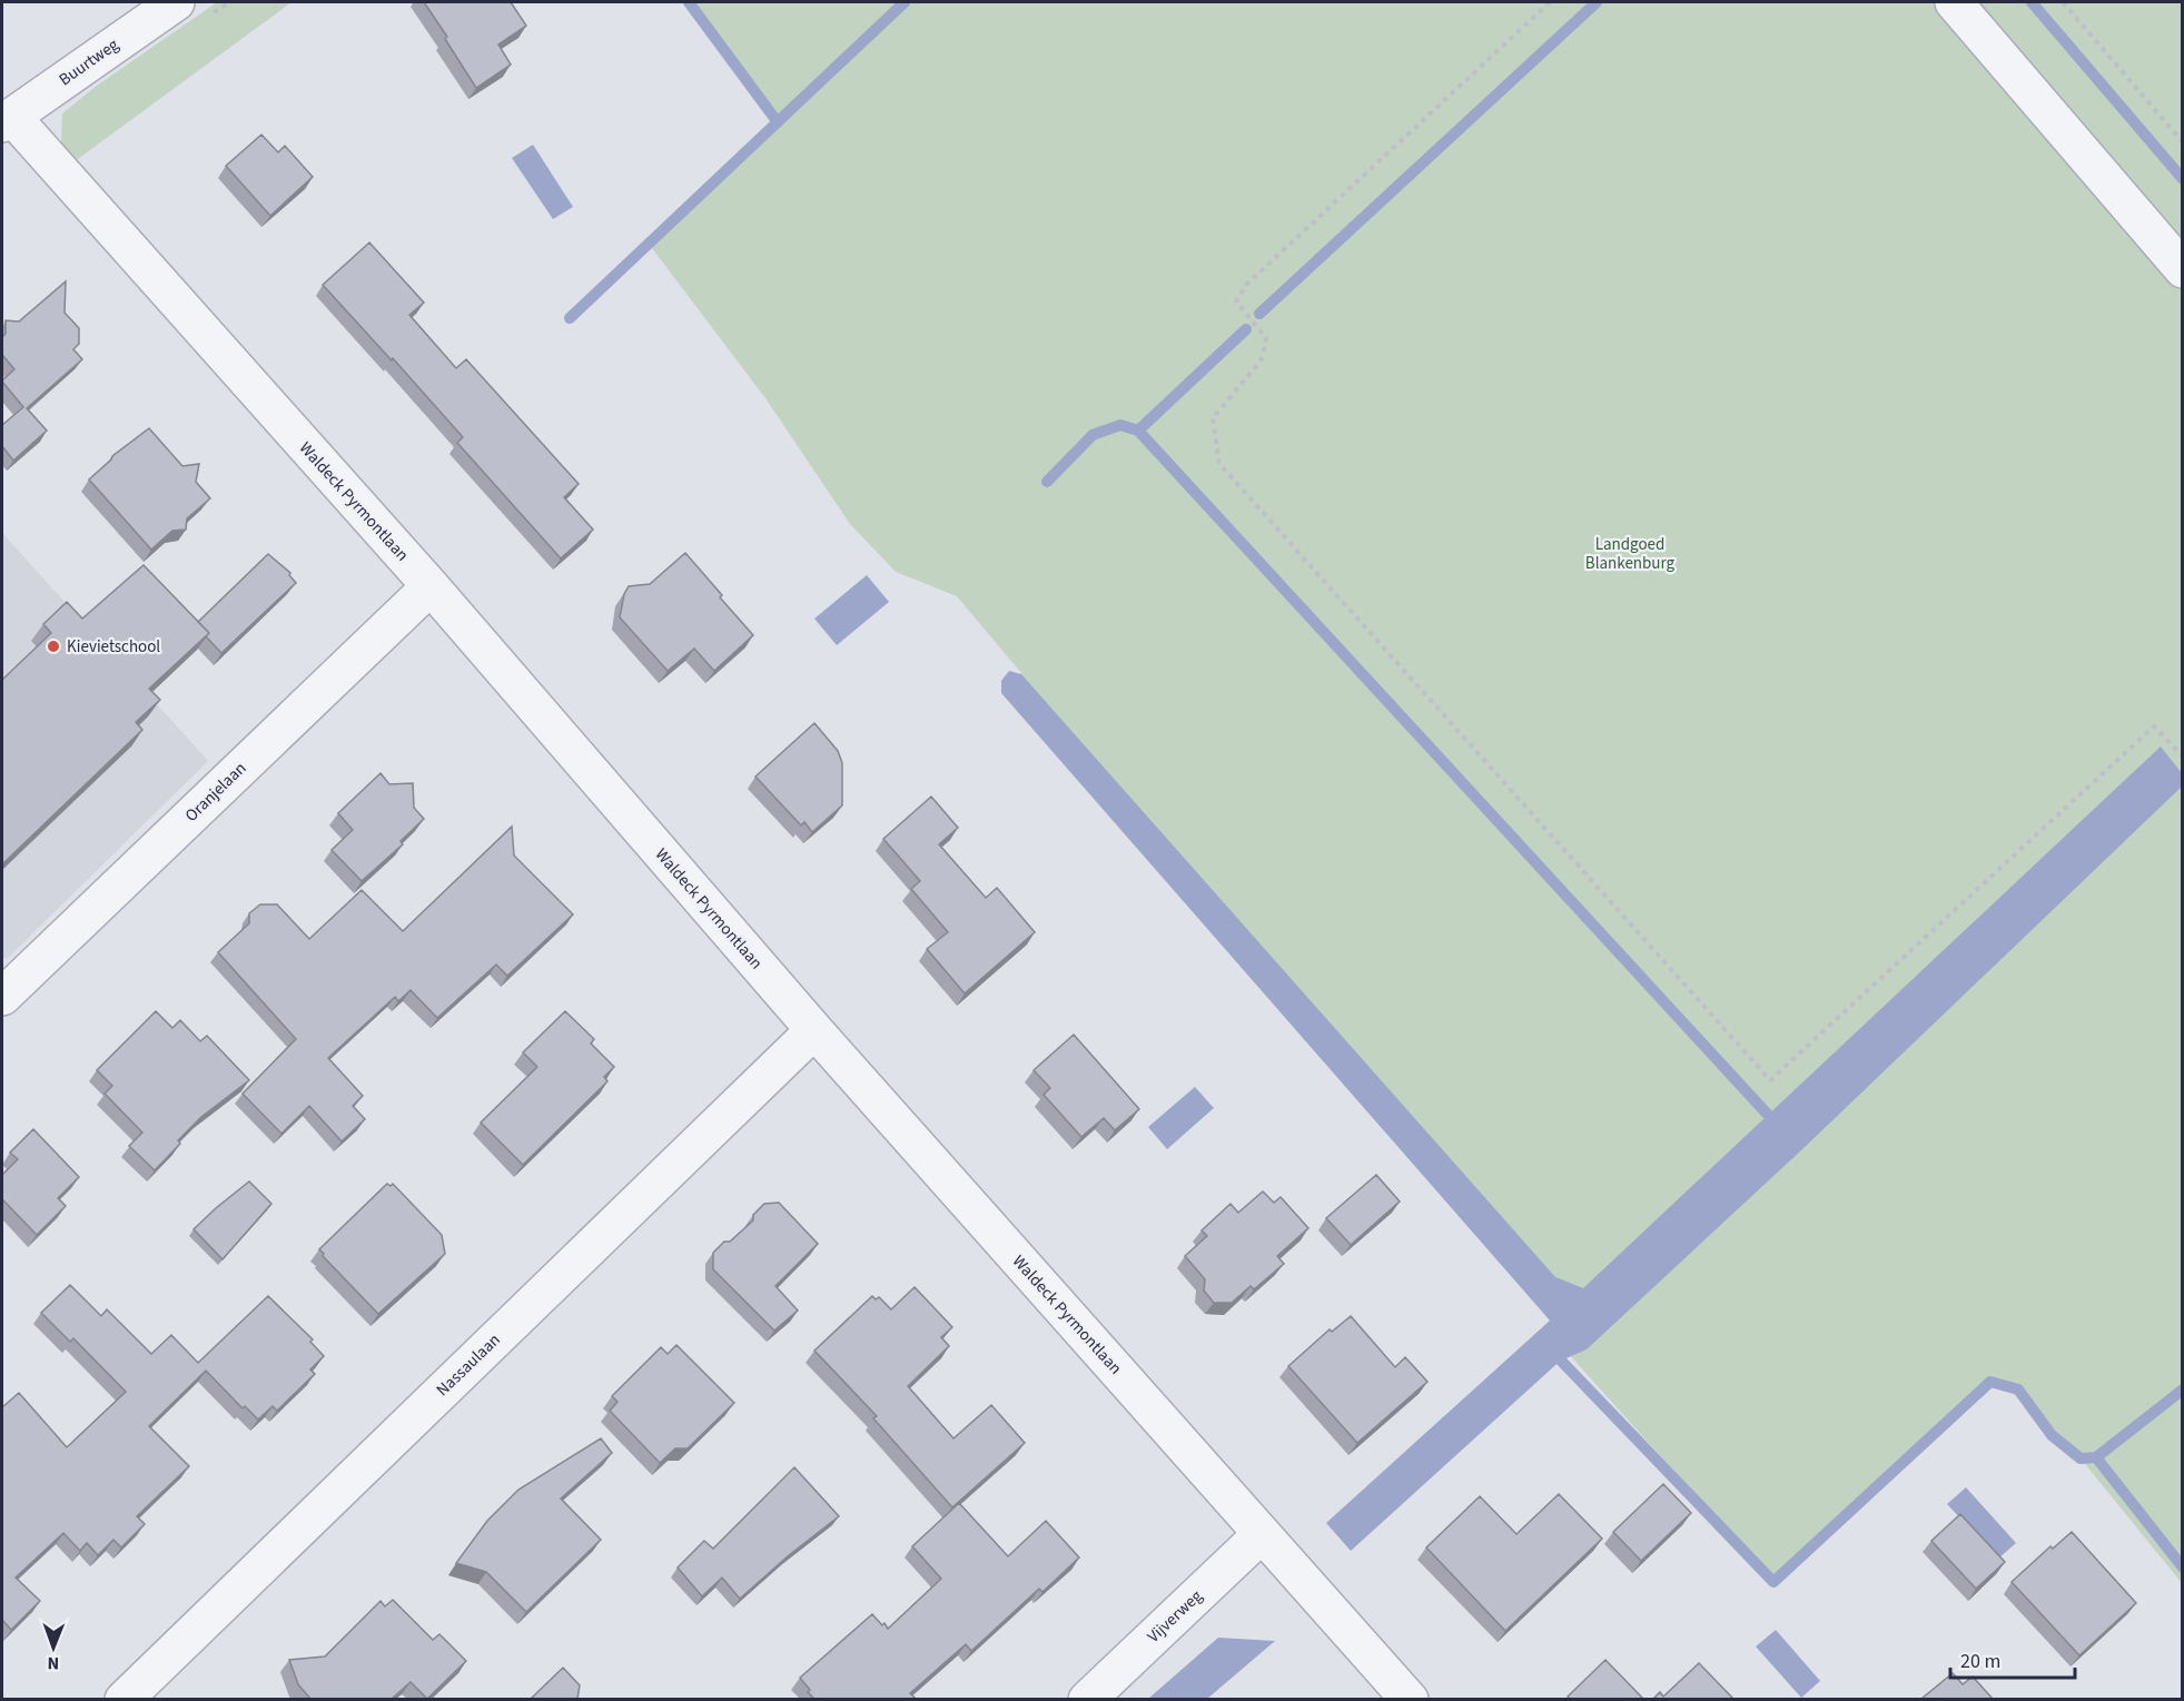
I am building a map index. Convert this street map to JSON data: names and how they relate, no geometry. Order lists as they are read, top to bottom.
{
  "streets": {
    "street": [
      "Buurtweg",
      "Waldeck Pyrmontlaan",
      "Oranjelaan",
      "Nassaulaan",
      "Vijverweg"
    ]
  },
  "crossings": [
    ["Buurtweg", "Waldeck Pyrmontlaan"],
    ["Waldeck Pyrmontlaan", "Oranjelaan"],
    ["Waldeck Pyrmontlaan", "Nassaulaan"],
    ["Waldeck Pyrmontlaan", "Vijverweg"]
  ],
  "parks": ["Landgoed Blankenburg"],
  "places": ["Kievietschool"],
  "scale_bar": "20 m",
  "north": "bottom"
}
